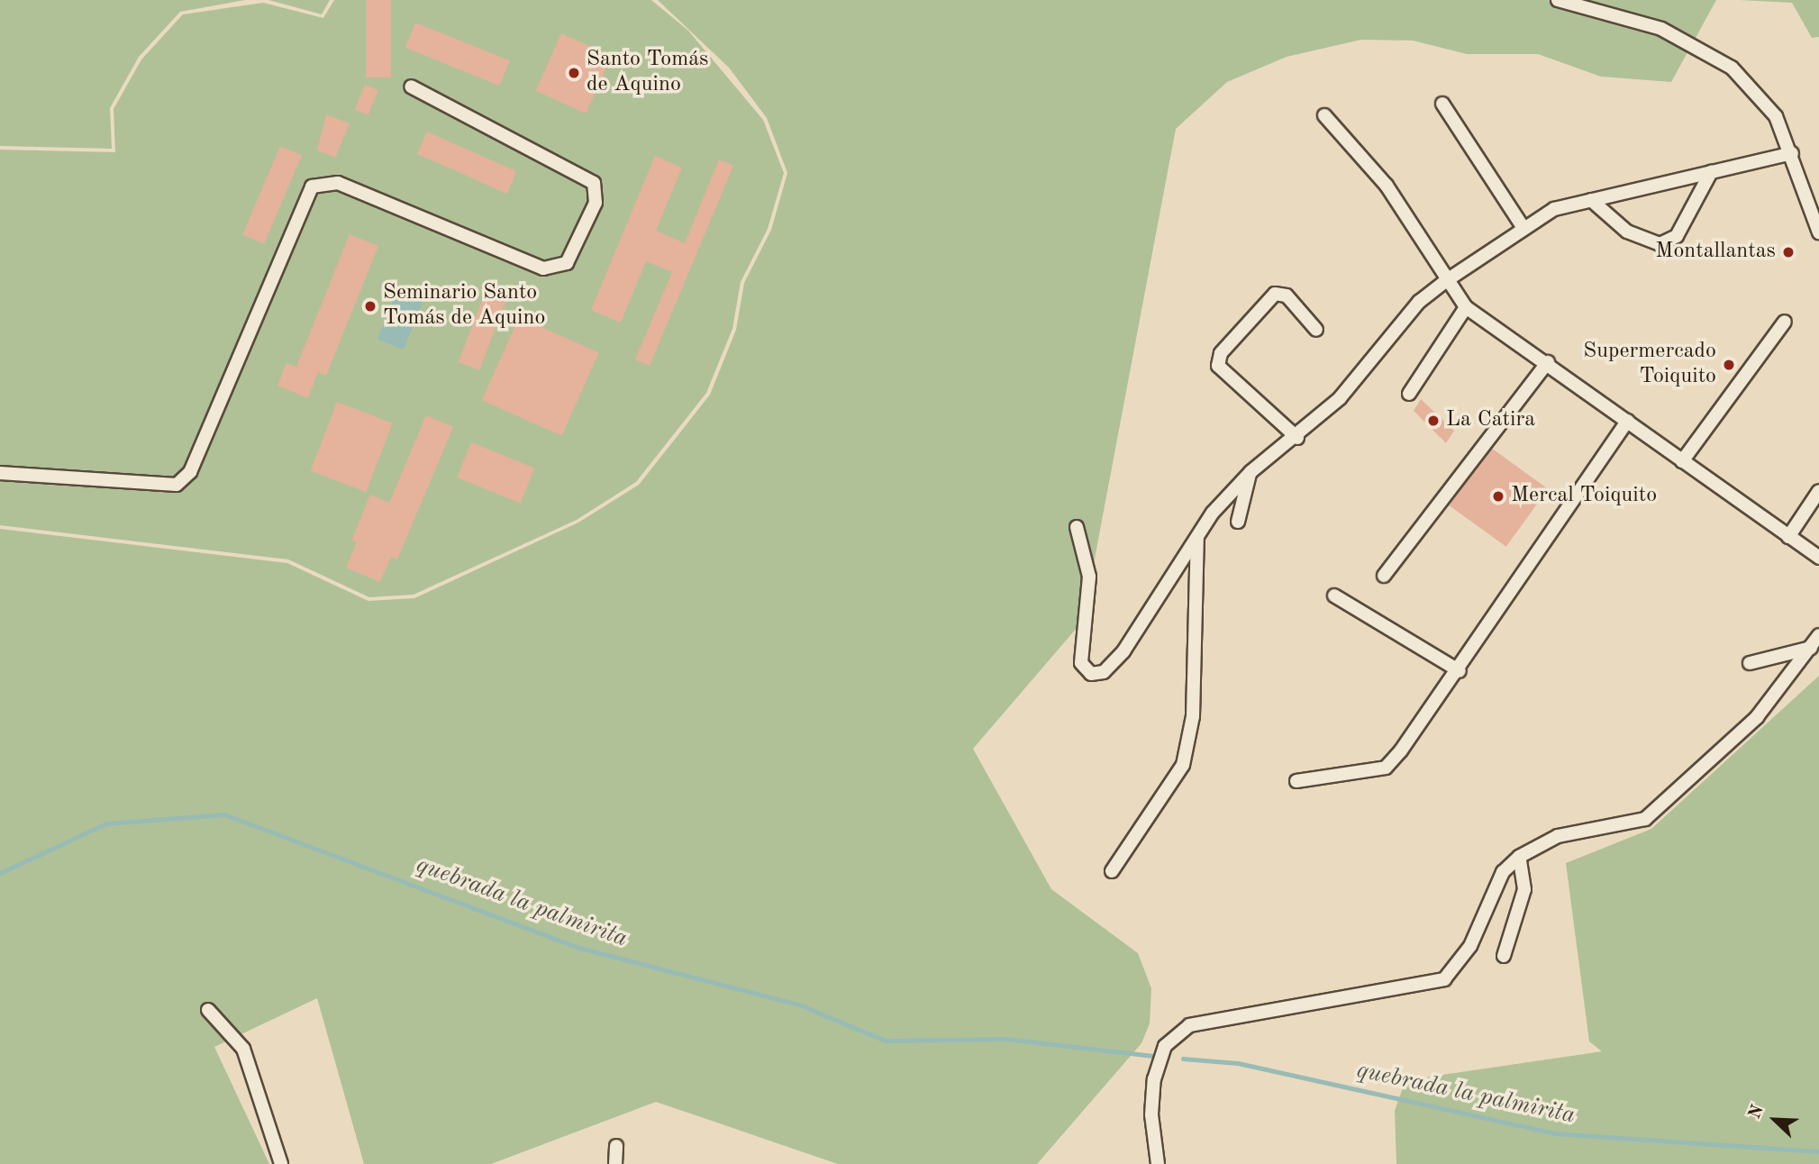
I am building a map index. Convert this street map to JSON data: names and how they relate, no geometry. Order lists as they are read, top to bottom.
{
  "water": ["quebrada la palmirita"],
  "places": [
    "Santo Tomás de Aquino",
    "Montallantas",
    "Seminario Santo Tomás de Aquino",
    "Supermercado Toiquito",
    "La Catira",
    "Mercal Toiquito"
  ],
  "north": "top left"
}
